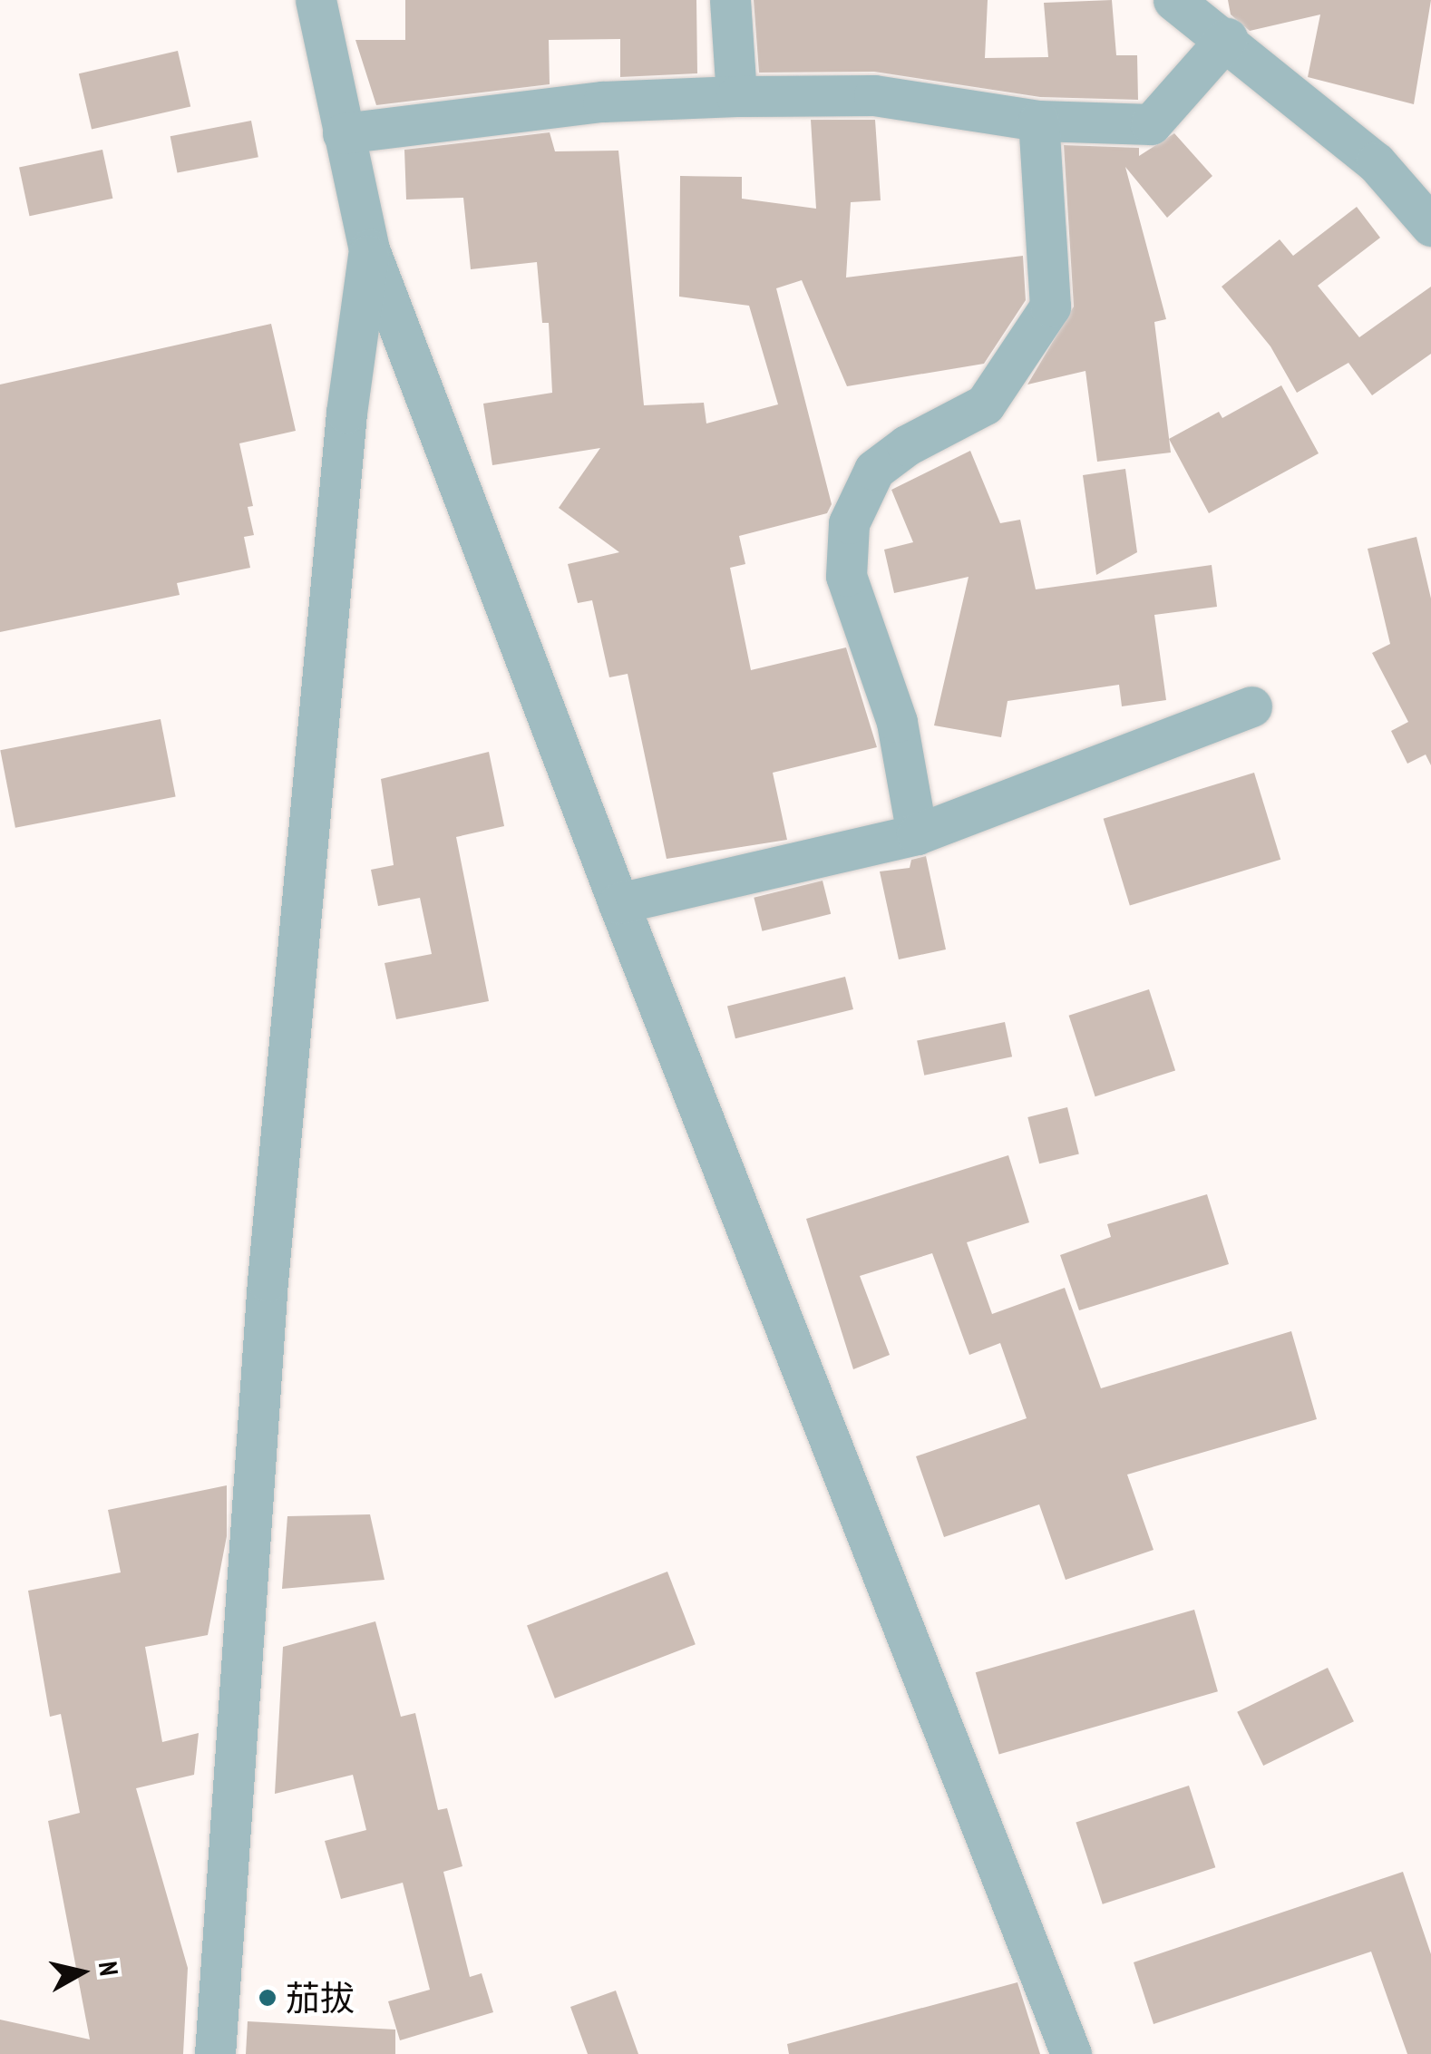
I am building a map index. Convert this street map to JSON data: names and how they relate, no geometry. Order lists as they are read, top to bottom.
{
  "places": ["茄拔"],
  "north": "right"
}
